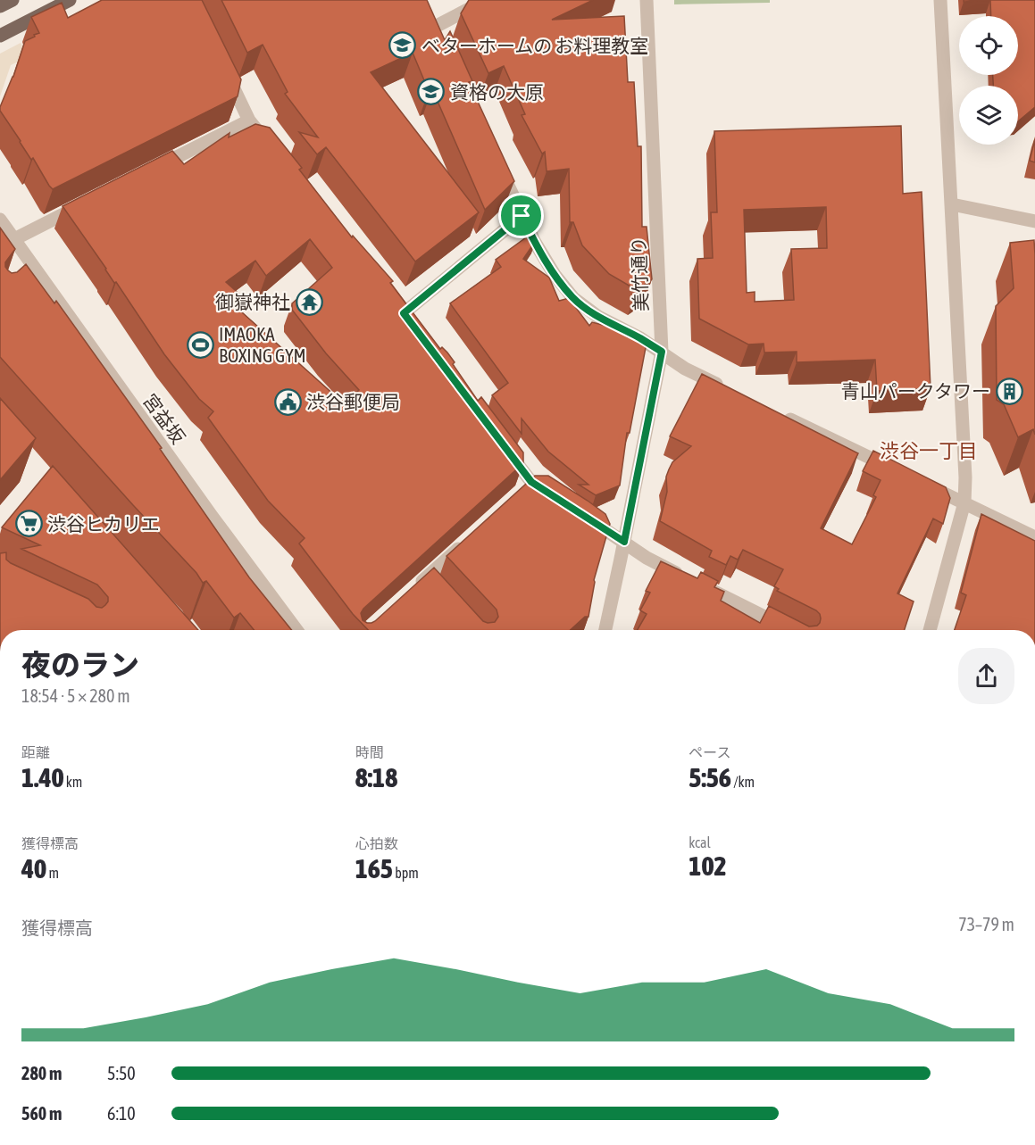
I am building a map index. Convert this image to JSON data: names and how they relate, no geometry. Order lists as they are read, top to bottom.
{
  "streets": {
    "street": ["美竹通り", "宮益坂"]
  },
  "districts": ["渋谷一丁目"],
  "places": {
    "school or university": ["ベターホームの お料理教室", "資格の大原"],
    "temple": ["御嶽神社"],
    "sports": ["IMAOKA BOXING GYM"],
    "building": ["青山パークタワー"],
    "public building": ["渋谷郵便局"],
    "supermarket": ["渋谷ヒカリエ"]
  },
  "page": {
    "heading": ["夜のラン", "18:54 · 5 × 280 m"],
    "stats": [
      ["距離", "1.40 km"],
      ["時間", "8:18"],
      ["ペース", "5:56 /km"],
      ["獲得標高", "40 m"],
      ["心拍数", "165 bpm"],
      ["kcal", "102"]
    ],
    "chart": ["獲得標高", "73–79 m"],
    "list": [
      {
        "name": "280 m",
        "note": "5:50"
      },
      {
        "name": "560 m",
        "note": "6:10"
      }
    ]
  }
}
